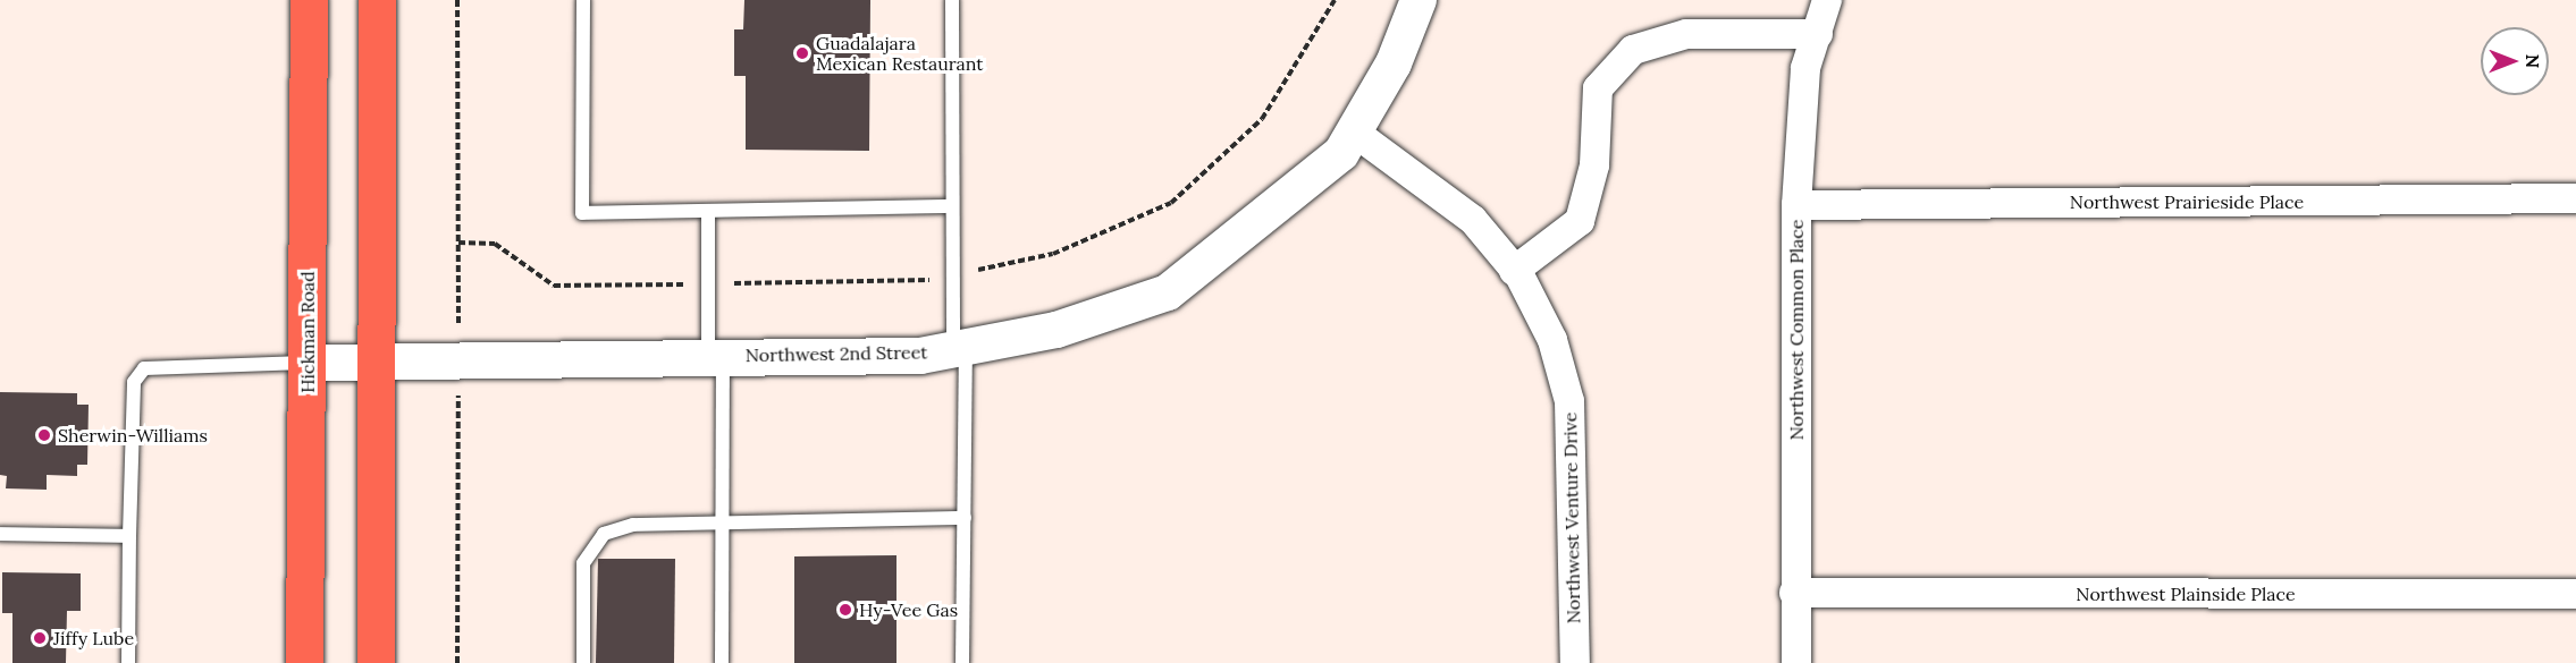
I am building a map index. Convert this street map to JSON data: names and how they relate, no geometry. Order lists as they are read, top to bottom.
{
  "streets": {
    "highway": ["Hickman Road"],
    "street": [
      "Northwest Prairieside Place",
      "Northwest Common Place",
      "Northwest 2nd Street",
      "Northwest Venture Drive",
      "Northwest Plainside Place"
    ]
  },
  "crossings": [
    ["Northwest Prairieside Place", "Northwest Common Place"],
    ["Northwest Common Place", "Northwest Plainside Place"],
    ["Hickman Road", "Northwest 2nd Street"],
    ["Northwest 2nd Street", "Northwest Venture Drive"]
  ],
  "places": [
    "Guadalajara Mexican Restaurant",
    "Sherwin-Williams",
    "Hy-Vee Gas",
    "Jiffy Lube"
  ],
  "north": "right"
}
